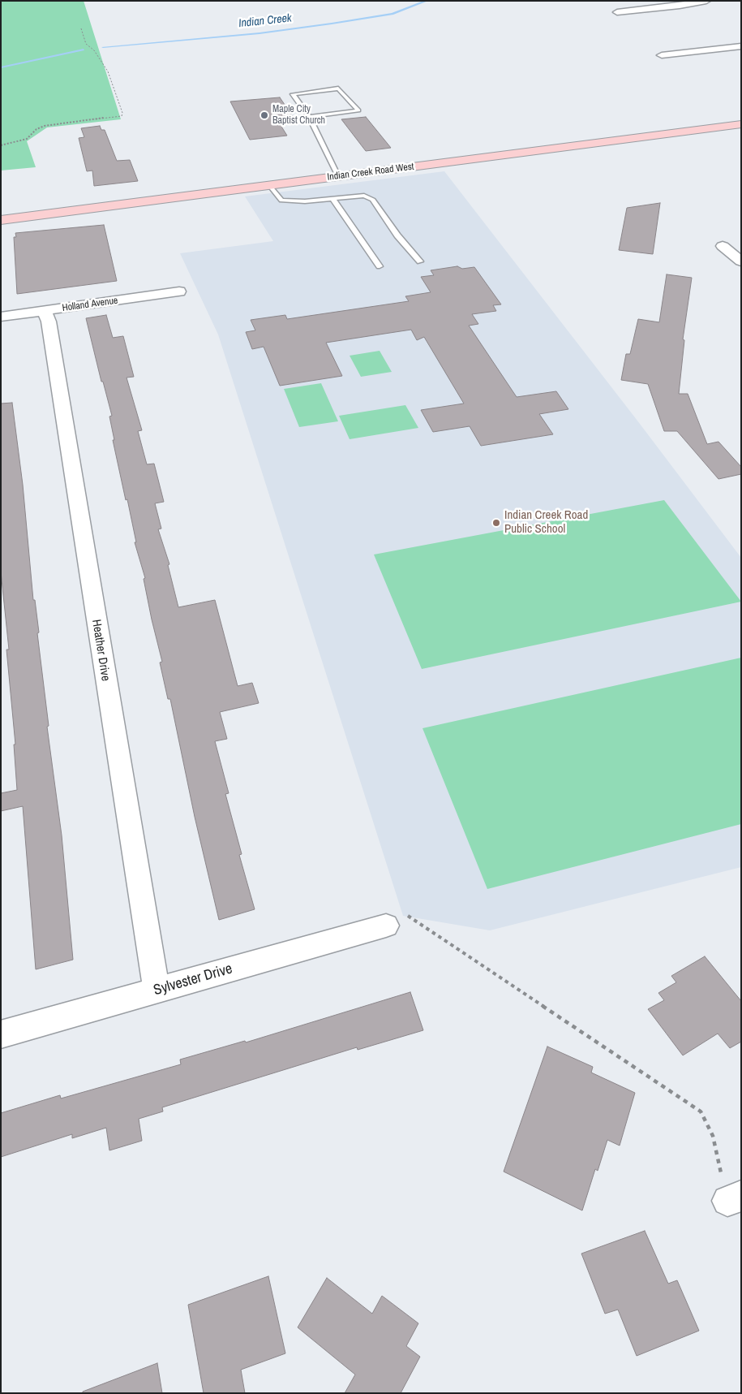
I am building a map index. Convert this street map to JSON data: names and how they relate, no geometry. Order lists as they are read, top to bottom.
{
  "streets": {
    "street": [
      "Indian Creek Road West",
      "Holland Avenue",
      "Heather Drive",
      "Sylvester Drive"
    ]
  },
  "crossings": [
    ["Holland Avenue", "Heather Drive"],
    ["Heather Drive", "Sylvester Drive"]
  ],
  "water": ["Indian Creek"],
  "places": ["Maple City Baptist Church", "Indian Creek Road Public School"]
}
